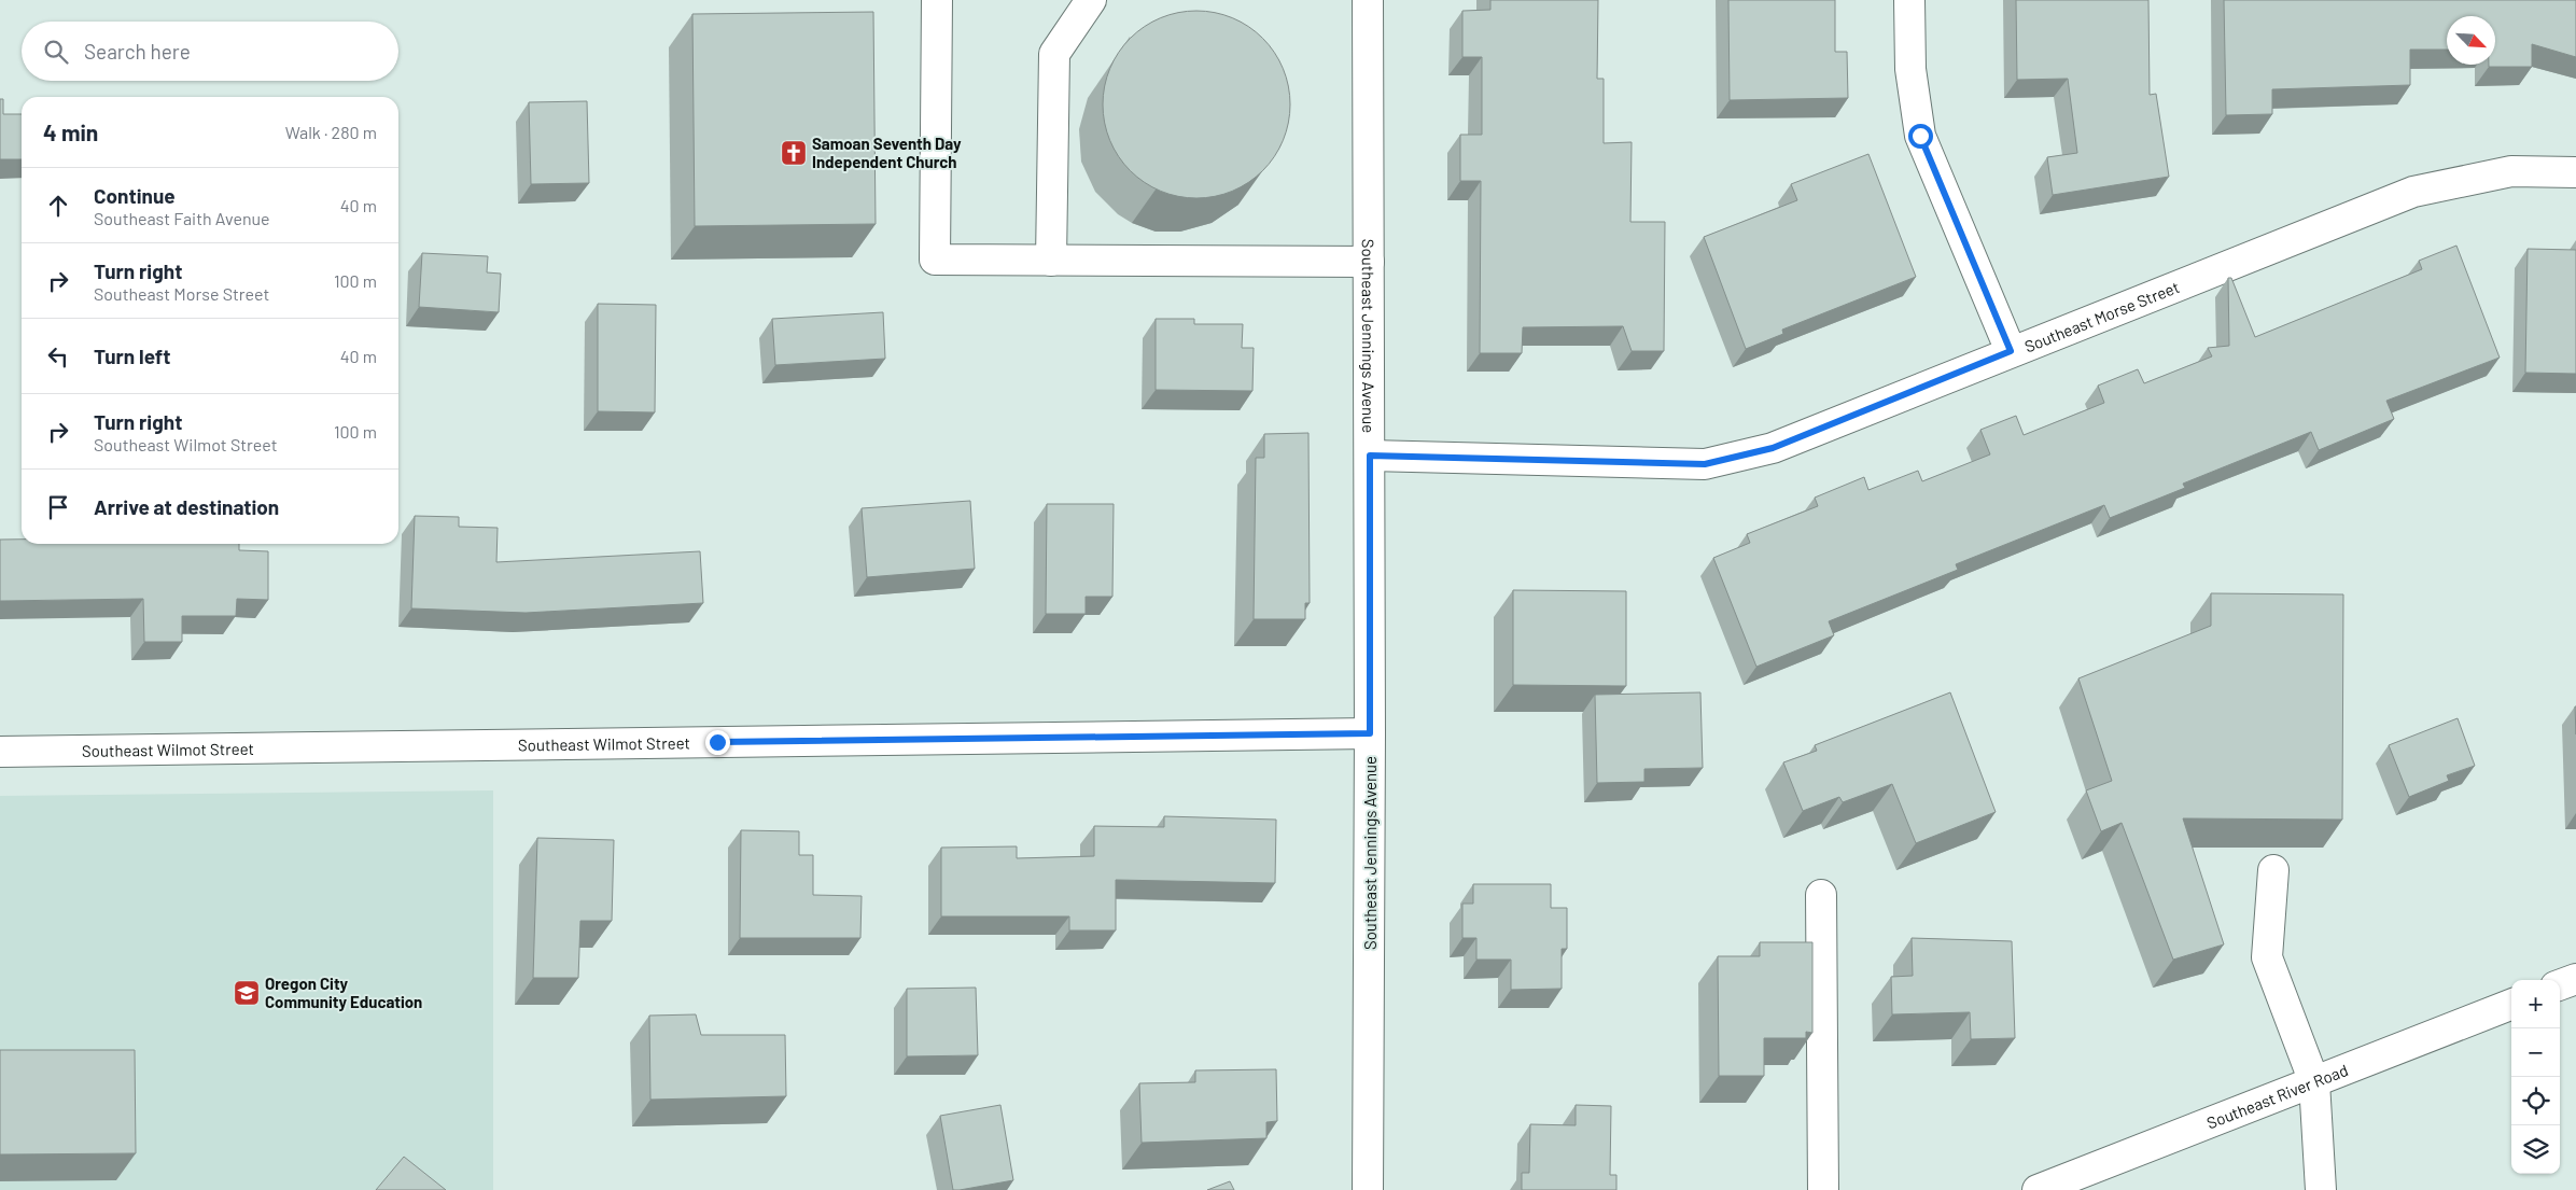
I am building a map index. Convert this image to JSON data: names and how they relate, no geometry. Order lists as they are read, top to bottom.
{
  "streets": {
    "street": [
      "Southeast Morse Street",
      "Southeast Jennings Avenue",
      "Southeast Wilmot Street",
      "Southeast River Road"
    ]
  },
  "crossings": [
    ["Southeast Morse Street", "Southeast Jennings Avenue"],
    ["Southeast Jennings Avenue", "Southeast Wilmot Street"]
  ],
  "places": {
    "church": ["Samoan Seventh Day Independent Church"],
    "school or university": ["Oregon City Community Education"]
  },
  "north": "bottom right",
  "page": {
    "search": "Search here",
    "heading": ["4 min", "Walk · 280 m"],
    "list": [
      ["Continue", "Southeast Faith Avenue", "40 m"],
      ["Turn right", "Southeast Morse Street", "100 m"],
      ["Turn left", "40 m"],
      ["Turn right", "Southeast Wilmot Street", "100 m"],
      "Arrive at destination"
    ],
    "map_buttons": ["+", "−"]
  }
}
